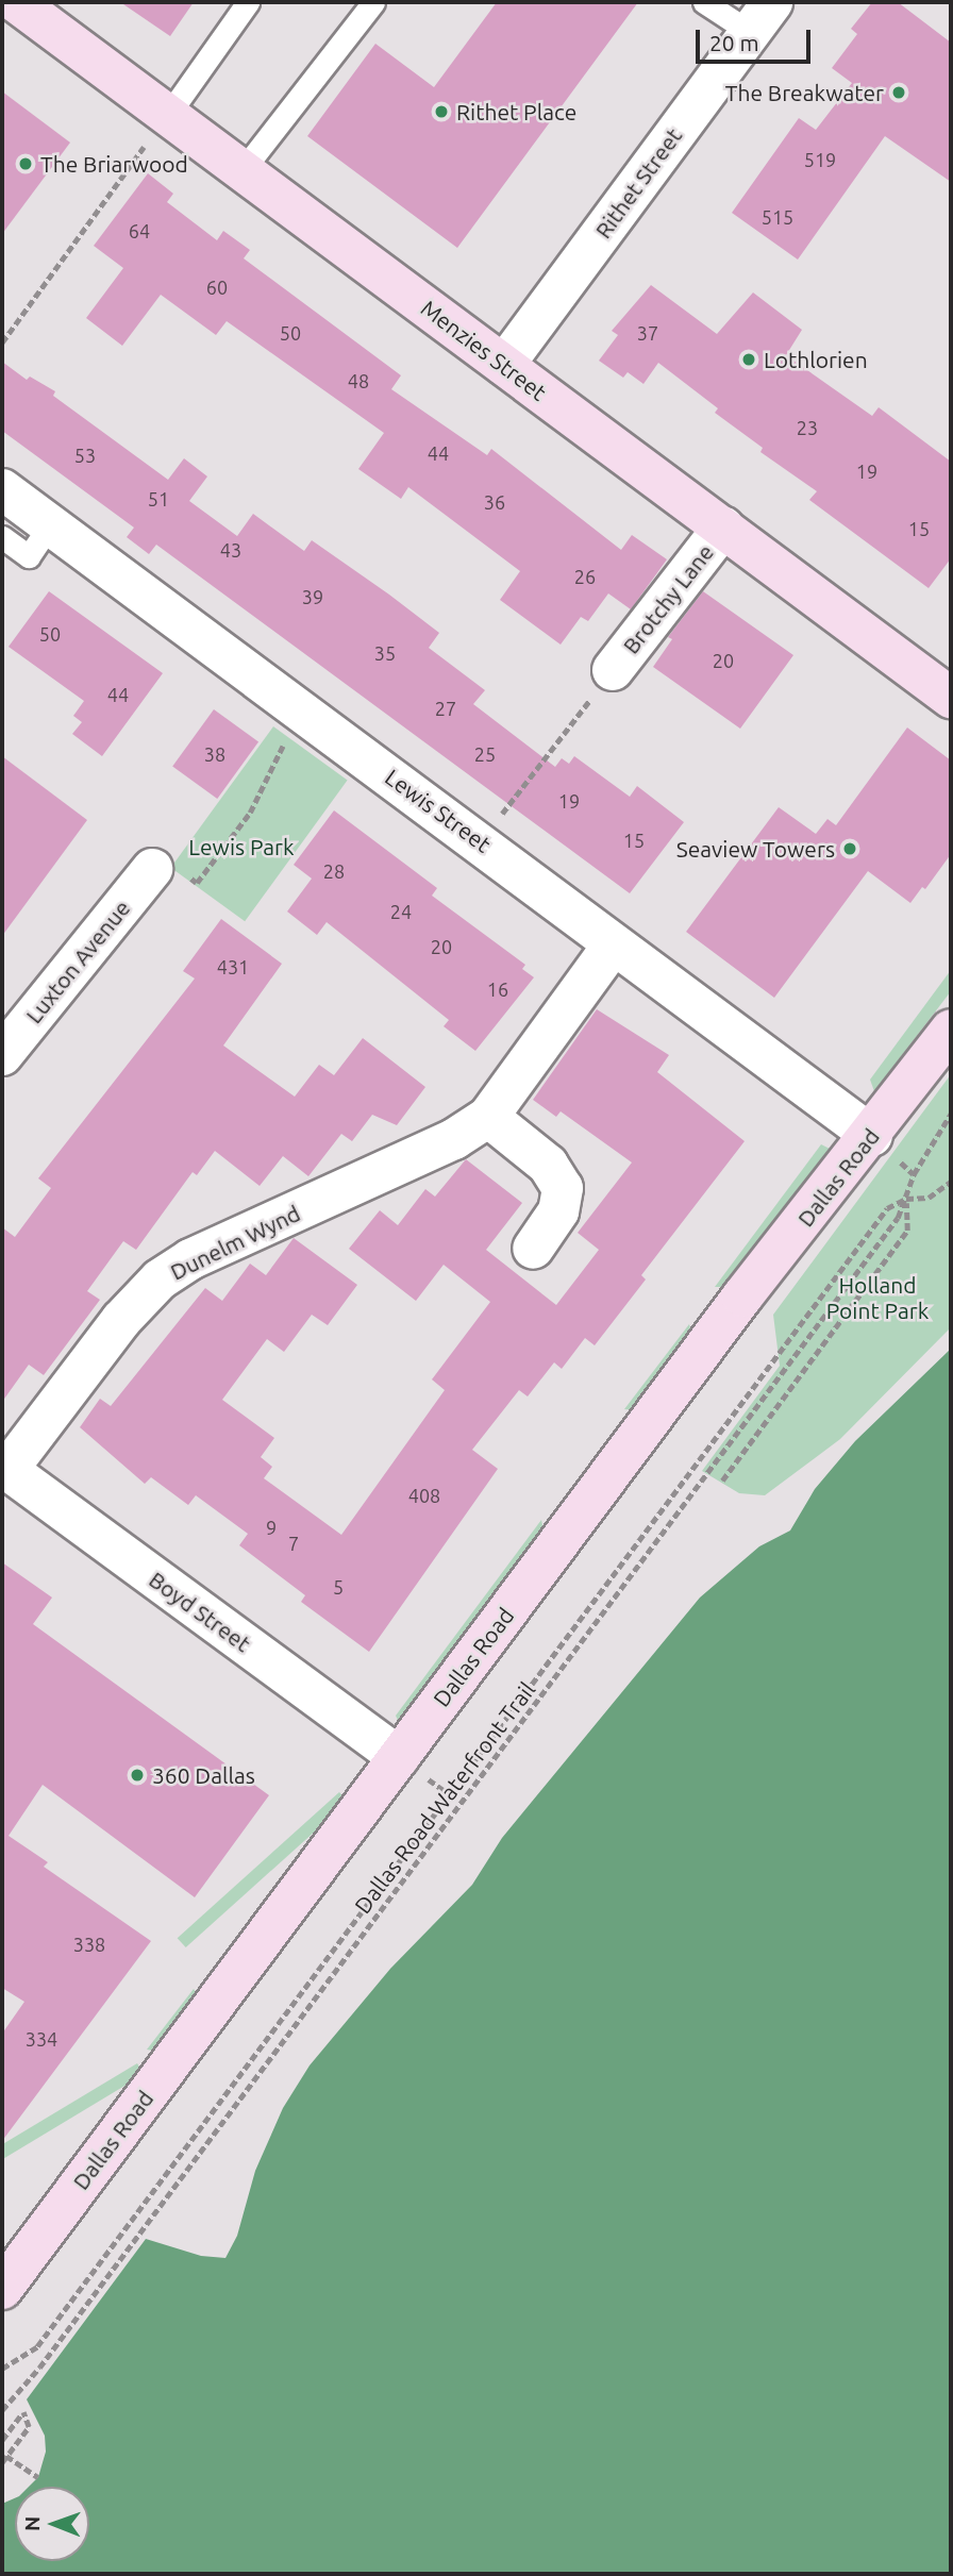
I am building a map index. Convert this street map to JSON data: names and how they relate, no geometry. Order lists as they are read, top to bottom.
{
  "streets": {
    "main road": ["Menzies Street", "Dallas Road"],
    "street": [
      "Rithet Street",
      "Brotchy Lane",
      "Lewis Street",
      "Luxton Avenue",
      "Dunelm Wynd",
      "Boyd Street"
    ],
    "path": ["Dallas Road Waterfront Trail"]
  },
  "crossings": [
    ["Rithet Street", "Menzies Street"],
    ["Menzies Street", "Brotchy Lane"],
    ["Lewis Street", "Dallas Road"],
    ["Lewis Street", "Dunelm Wynd"],
    ["Dallas Road", "Boyd Street"],
    ["Dunelm Wynd", "Boyd Street"]
  ],
  "parks": ["Lewis Park", "Holland Point Park"],
  "places": [
    "The Breakwater",
    "Rithet Place",
    "The Briarwood",
    "Lothlorien",
    "Seaview Towers",
    "360 Dallas"
  ],
  "house_numbers": [
    "519",
    "515",
    "64",
    "60",
    "50",
    "37",
    "48",
    "23",
    "44",
    "53",
    "19",
    "51",
    "36",
    "15",
    "43",
    "26",
    "39",
    "50",
    "35",
    "20",
    "44",
    "27",
    "38",
    "25",
    "19",
    "15",
    "28",
    "24",
    "20",
    "431",
    "16",
    "408",
    "9",
    "7",
    "5",
    "338",
    "334"
  ],
  "scale_bar": "20 m",
  "north": "left"
}
